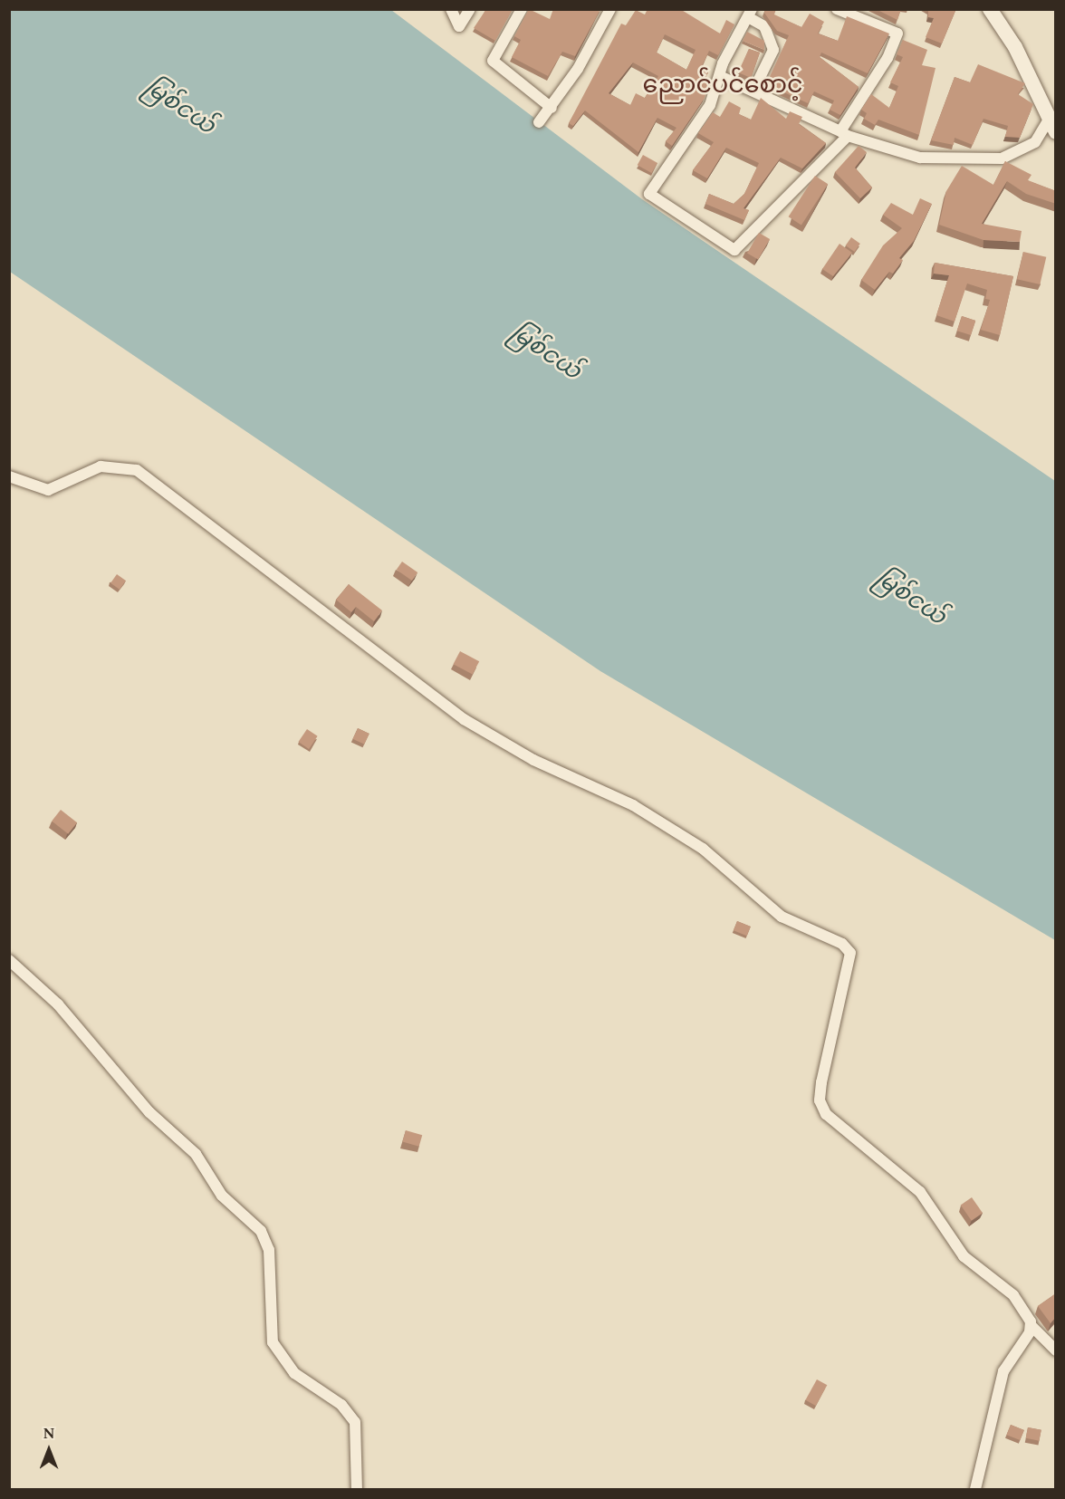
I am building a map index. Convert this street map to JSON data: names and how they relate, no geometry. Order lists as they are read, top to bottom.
{
  "districts": ["ညောင်ပင်စောင့်"],
  "water": ["မြစ်ငယ်"],
  "north": "top"
}
